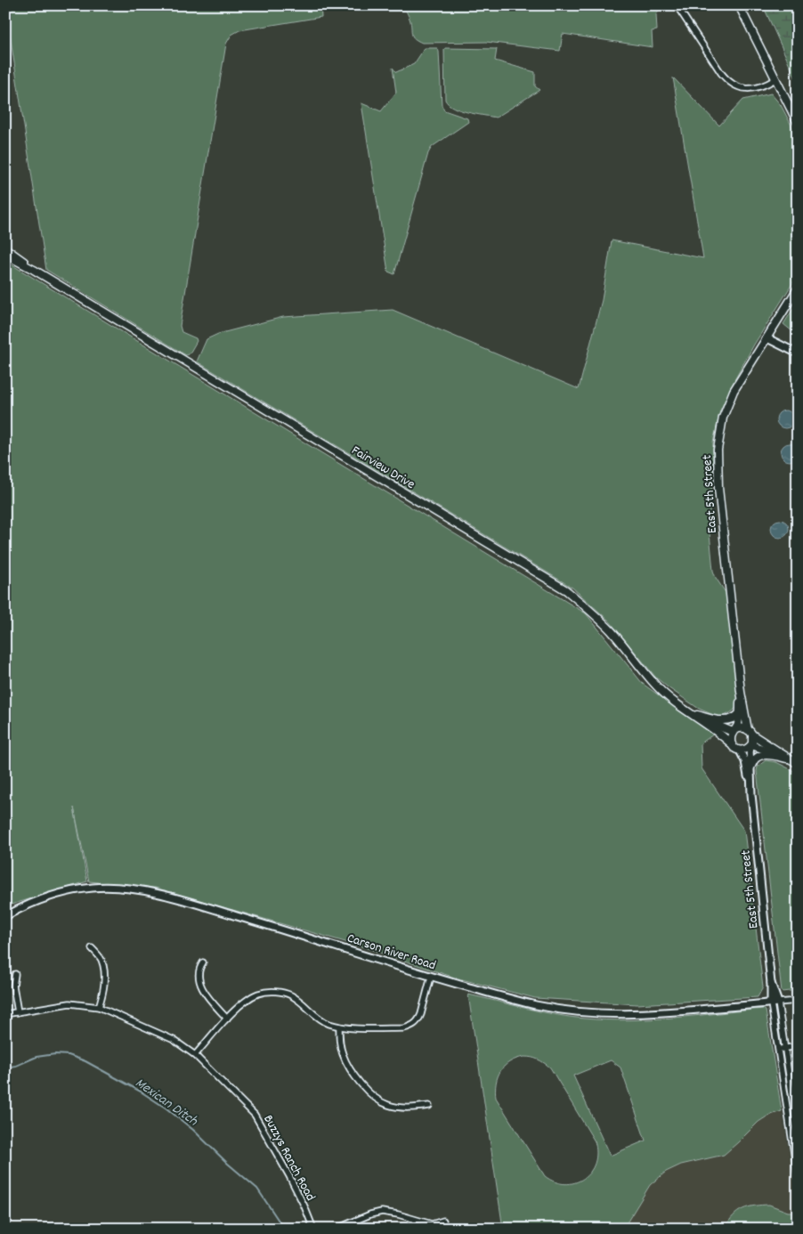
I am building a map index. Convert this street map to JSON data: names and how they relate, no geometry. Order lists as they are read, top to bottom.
{
  "streets": {
    "main road": ["Fairview Drive", "East 5th Street"],
    "street": ["Carson River Road", "Buzzys Ranch Road"]
  },
  "crossings": [
    ["Fairview Drive", "East 5th Street"],
    ["East 5th Street", "Carson River Road"]
  ],
  "water": ["Mexican Ditch"]
}
